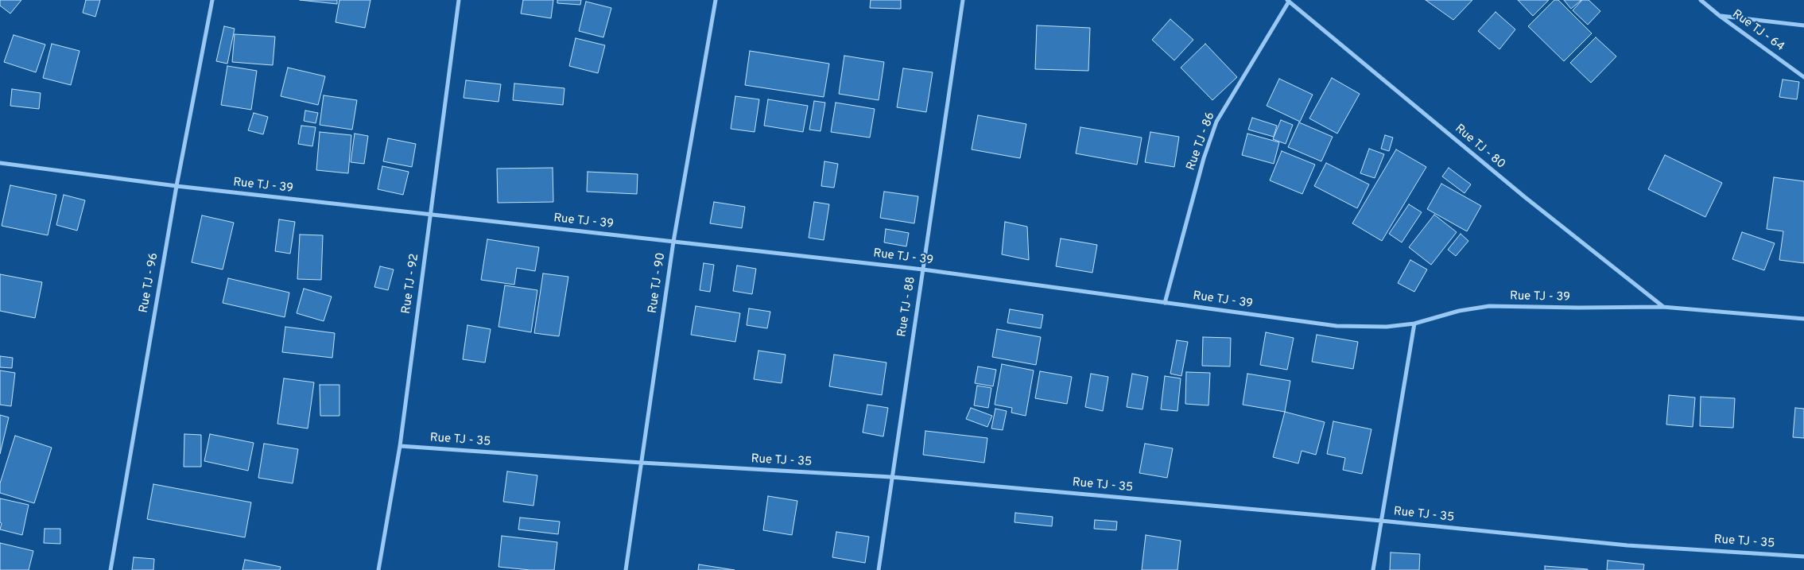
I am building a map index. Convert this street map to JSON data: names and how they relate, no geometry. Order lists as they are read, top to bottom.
{
  "streets": {
    "street": [
      "Rue TJ - 64",
      "Rue TJ - 86",
      "Rue TJ - 80",
      "Rue TJ - 39",
      "Rue TJ - 96",
      "Rue TJ - 90",
      "Rue TJ - 92",
      "Rue TJ - 88",
      "Rue TJ - 35"
    ]
  },
  "crossings": [
    ["Rue TJ - 86", "Rue TJ - 80"],
    ["Rue TJ - 86", "Rue TJ - 39"],
    ["Rue TJ - 80", "Rue TJ - 39"],
    ["Rue TJ - 39", "Rue TJ - 96"],
    ["Rue TJ - 39", "Rue TJ - 90"],
    ["Rue TJ - 39", "Rue TJ - 92"],
    ["Rue TJ - 39", "Rue TJ - 88"],
    ["Rue TJ - 90", "Rue TJ - 35"],
    ["Rue TJ - 92", "Rue TJ - 35"],
    ["Rue TJ - 88", "Rue TJ - 35"]
  ]
}
